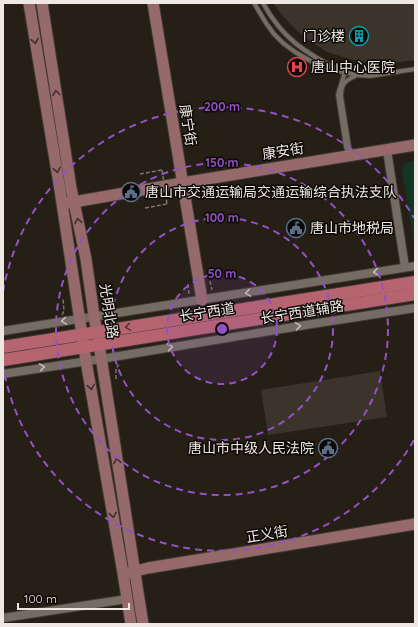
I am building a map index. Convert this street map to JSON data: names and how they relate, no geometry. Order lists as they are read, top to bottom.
{
  "streets": {
    "main road": [
      "康宁街",
      "康安街",
      "光明北路",
      "长宁西道",
      "正义街"
    ],
    "street": ["长宁西道辅路"]
  },
  "crossings": [
    ["康宁街", "康安街"],
    ["康宁街", "长宁西道辅路"],
    ["康安街", "光明北路"],
    ["光明北路", "长宁西道"],
    ["光明北路", "长宁西道辅路"],
    ["光明北路", "正义街"]
  ],
  "places": {
    "building": ["门诊楼"],
    "hospital": ["唐山中心医院"],
    "public building": ["唐山市交通运输局交通运输综合执法支队", "唐山市地税局", "唐山市中级人民法院"]
  },
  "scale_bar": "100 m",
  "rings": [
    "200 m",
    "150 m",
    "100 m",
    "50 m"
  ]
}
